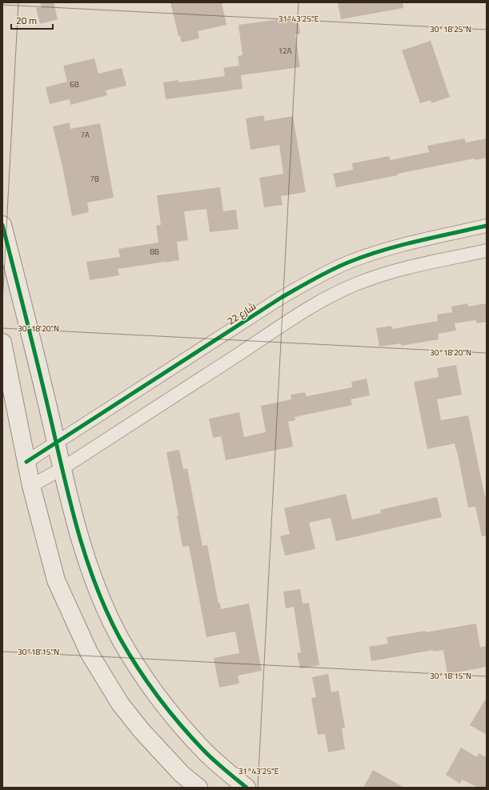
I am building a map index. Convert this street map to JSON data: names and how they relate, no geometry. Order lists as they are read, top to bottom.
{
  "streets": {
    "street": ["شارع 22"]
  },
  "house_numbers": [
    "12A",
    "6B",
    "7A",
    "7B",
    "8B"
  ],
  "scale_bar": "20 m",
  "coordinates": [
    "31°43'25\"E",
    "30°18'25\"N",
    "30°18'20\"N",
    "30°18'15\"N"
  ]
}
